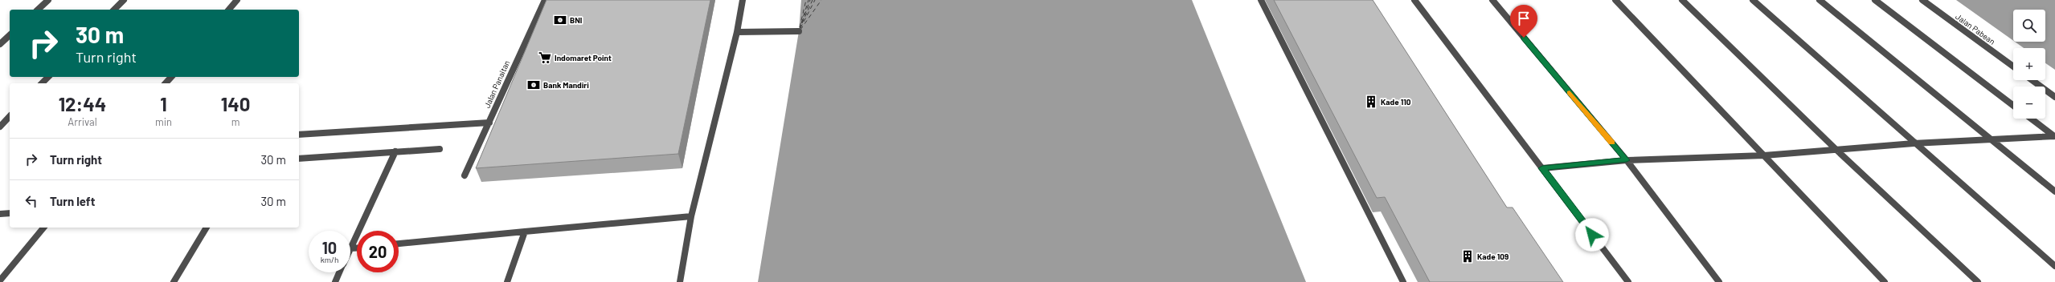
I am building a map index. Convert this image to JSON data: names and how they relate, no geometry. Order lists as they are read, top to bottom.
{
  "streets": {
    "lane": ["Jalan Pabean", "Jalan Panaitan"]
  },
  "places": {
    "bank": ["BNI", "Bank Mandiri"],
    "supermarket": ["Indomaret Point"],
    "building": ["Kade 110", "Kade 109"]
  },
  "page": {
    "map_buttons": ["+", "−"],
    "turn": ["30 m", "Turn right"],
    "eta": [
      "12:44",
      "Arrival",
      "1",
      "min",
      "140",
      "m"
    ],
    "list": [
      {
        "name": "Turn right",
        "value": "30 m"
      },
      {
        "name": "Turn left",
        "value": "30 m"
      }
    ],
    "speed": "10 km/h",
    "limit": "20"
  }
}
